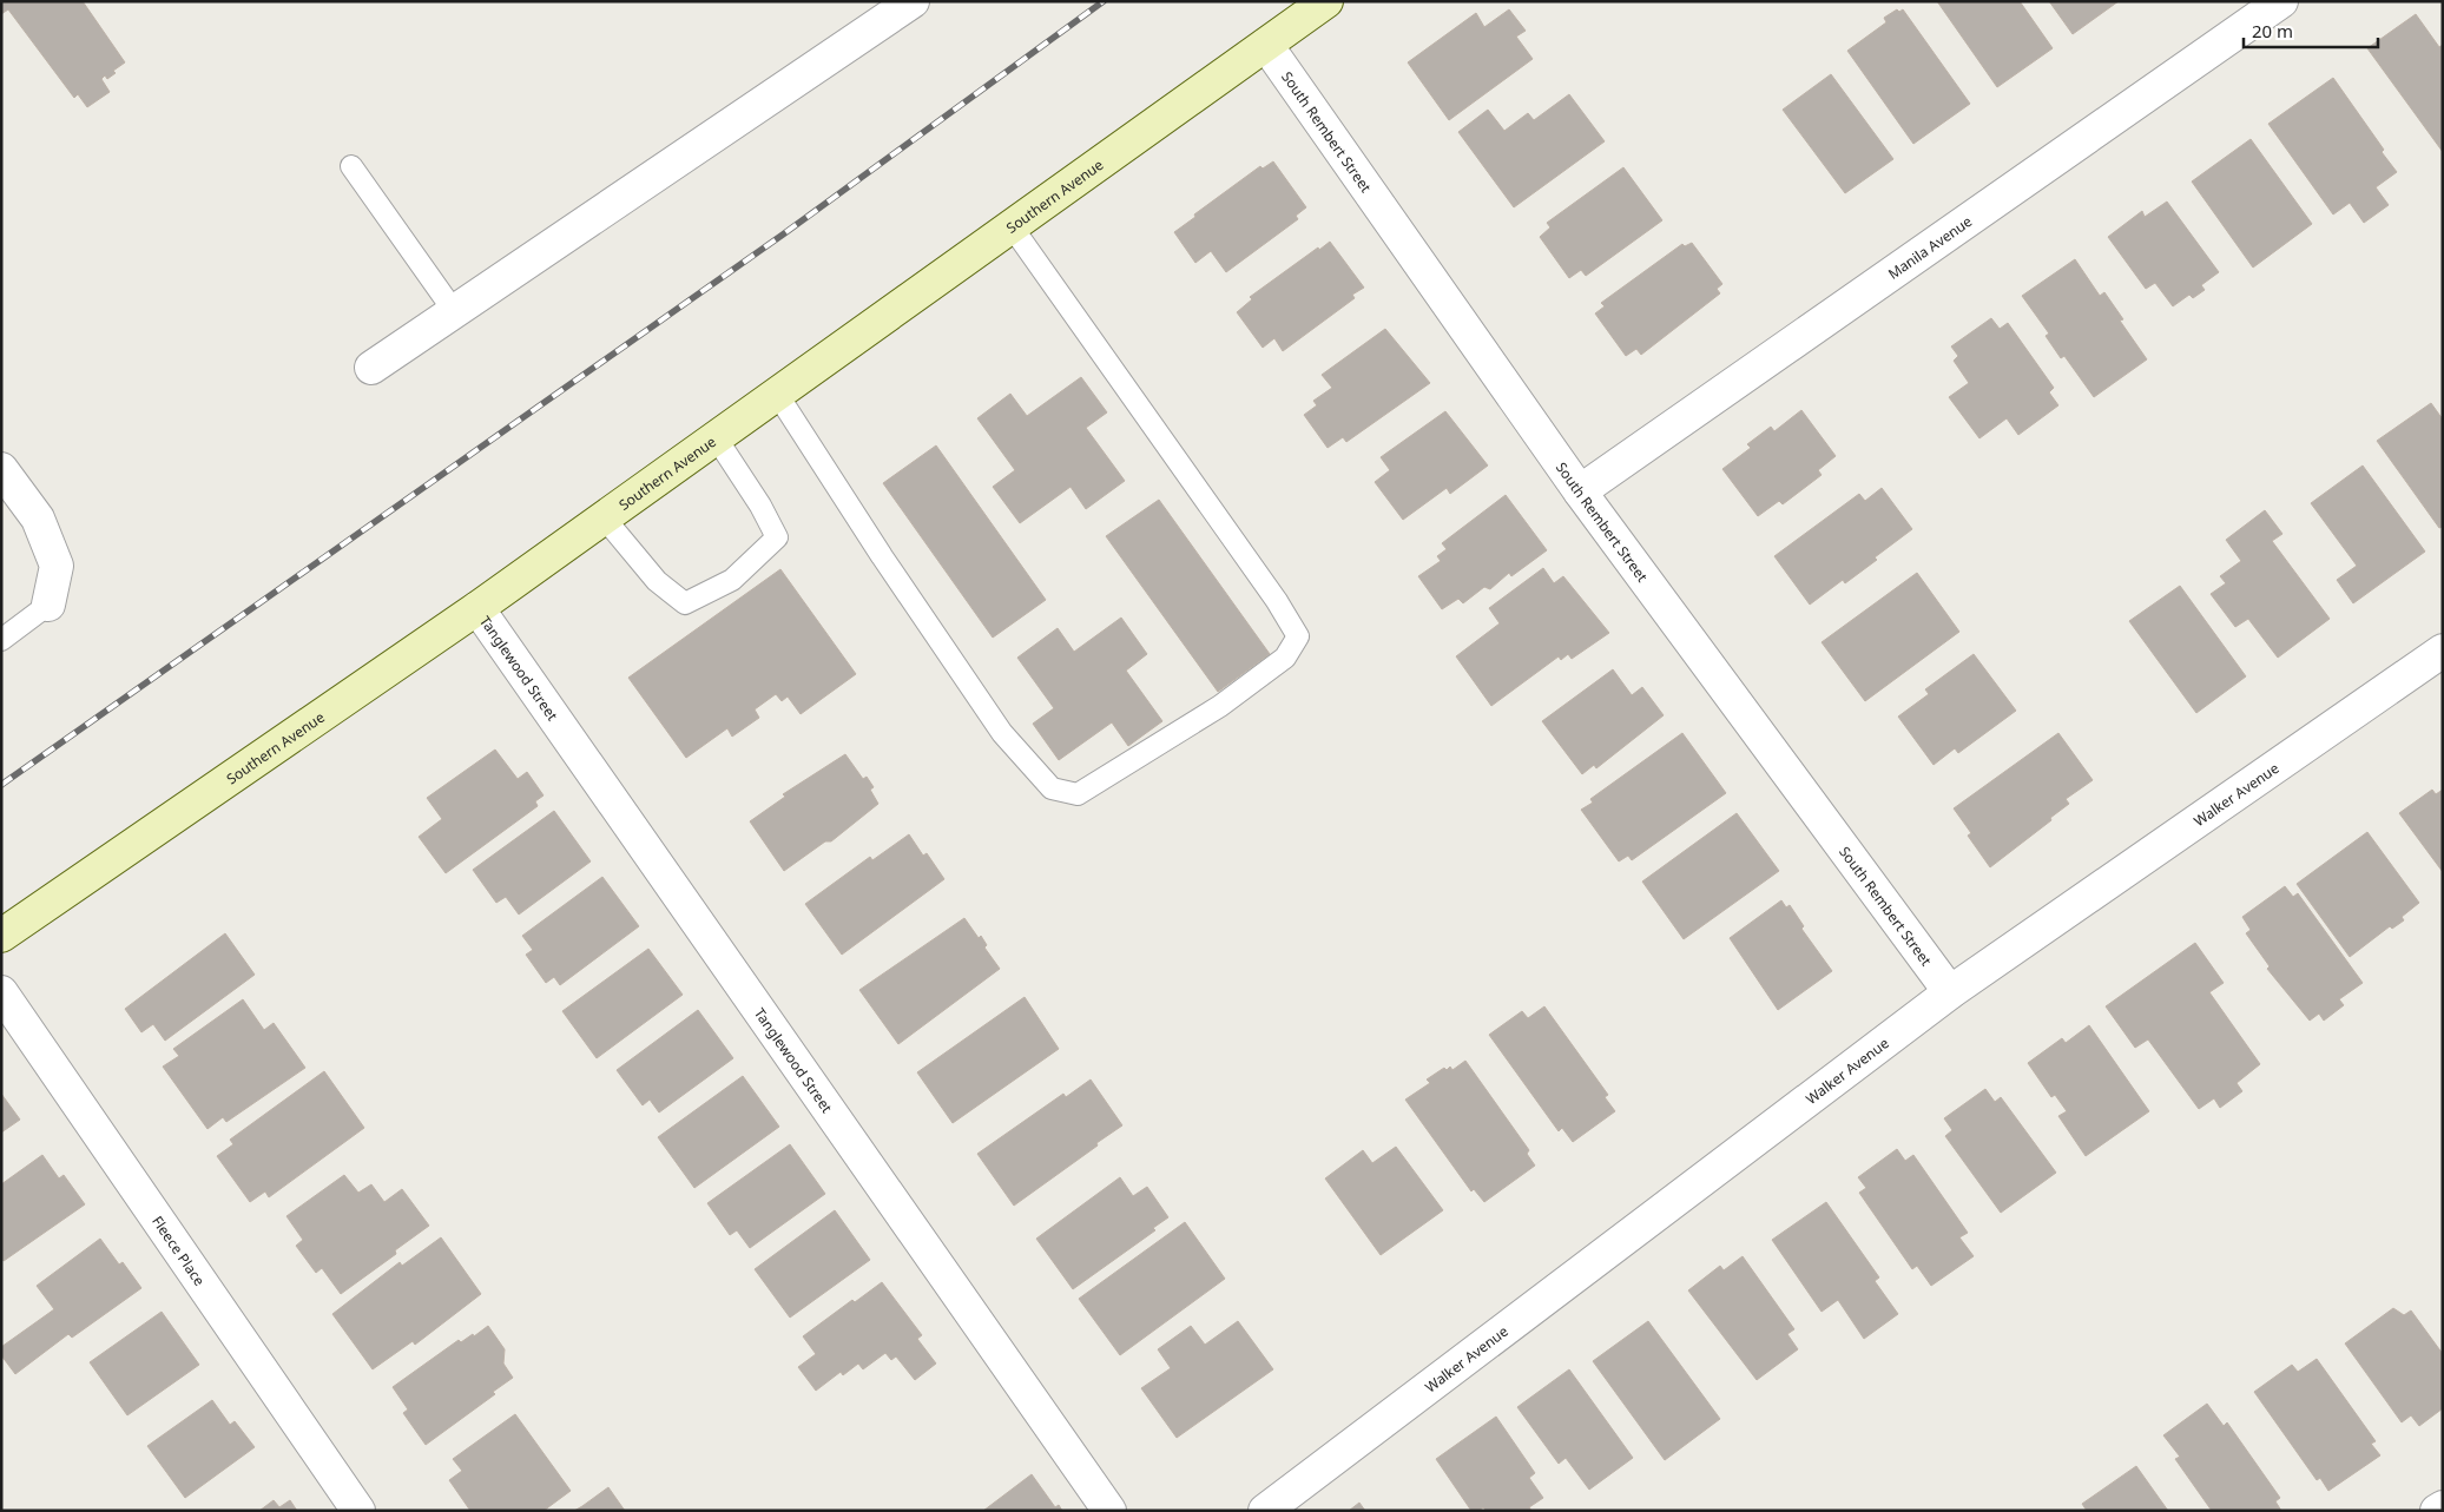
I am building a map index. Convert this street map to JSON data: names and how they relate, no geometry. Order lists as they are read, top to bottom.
{
  "streets": {
    "main road": ["Southern Avenue"],
    "street": [
      "South Rembert Street",
      "Manila Avenue",
      "Tanglewood Street",
      "Walker Avenue",
      "Fleece Place"
    ]
  },
  "crossings": [
    ["South Rembert Street", "Southern Avenue"],
    ["South Rembert Street", "Manila Avenue"],
    ["South Rembert Street", "Walker Avenue"],
    ["Southern Avenue", "Tanglewood Street"]
  ],
  "scale_bar": "20 m"
}
